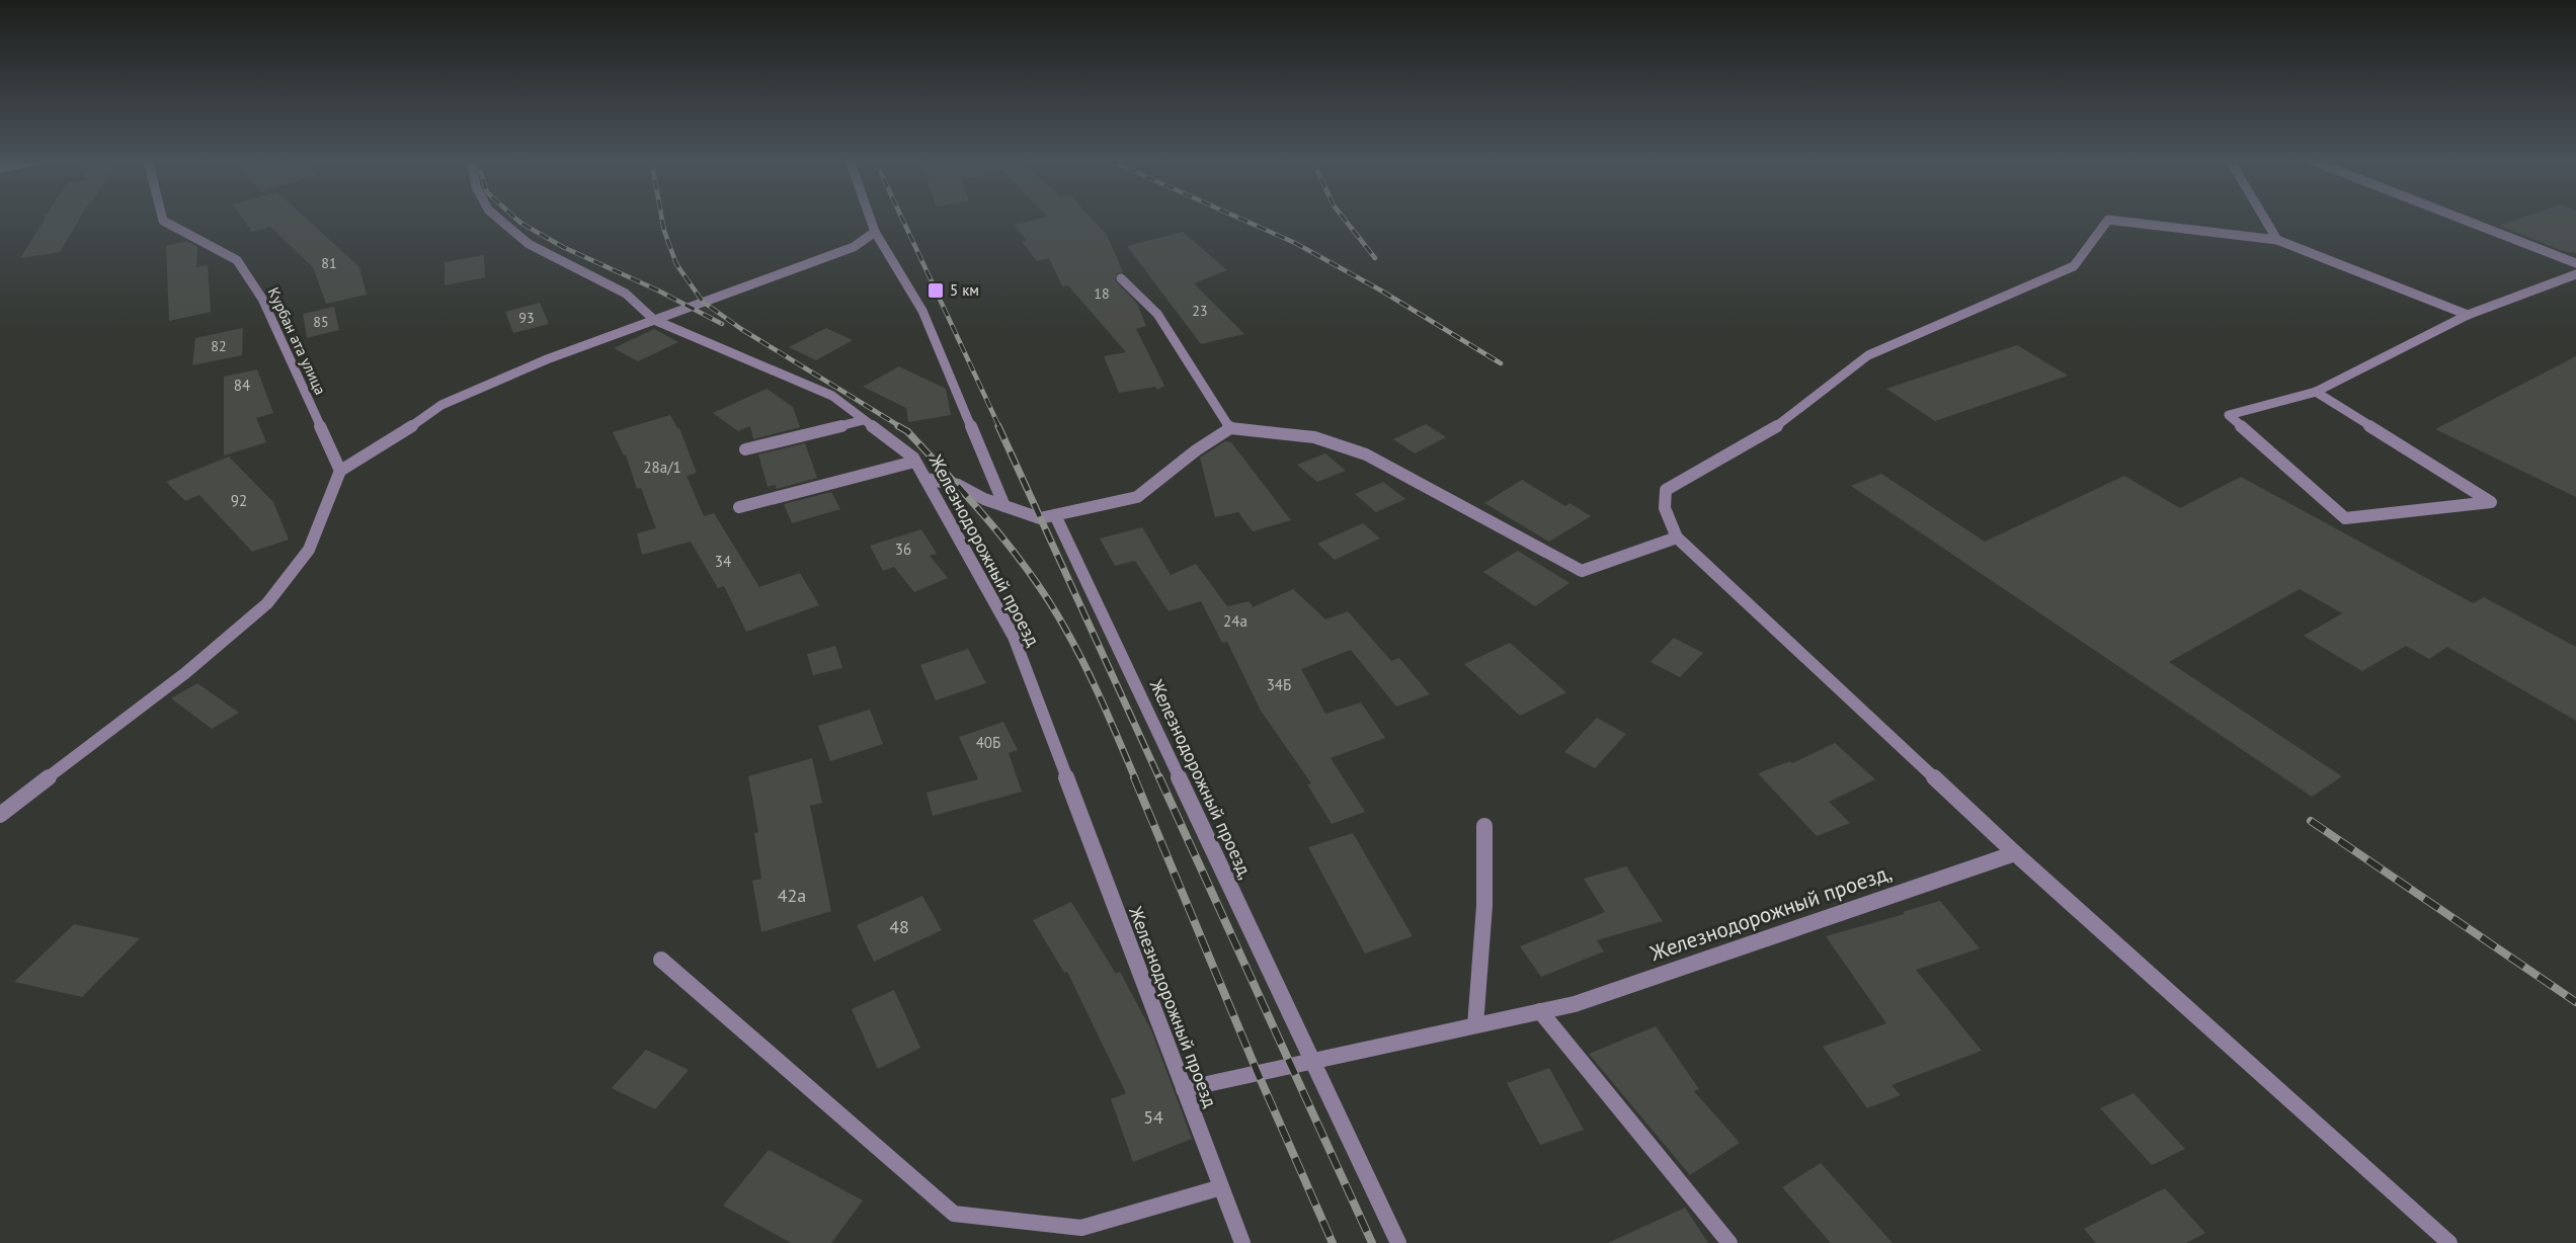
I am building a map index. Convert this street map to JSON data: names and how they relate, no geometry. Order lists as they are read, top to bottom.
{
  "streets": {
    "street": ["Курбан ата улица", "Железнодорожный проезд", "Железнодорожный проезд,"]
  },
  "crossings": [
    ["Железнодорожный проезд", "Железнодорожный проезд,"]
  ],
  "places": {
    "transit": ["5 км"]
  },
  "house_numbers": [
    "81",
    "18",
    "23",
    "93",
    "85",
    "82",
    "84",
    "28а/1",
    "92",
    "36",
    "34",
    "24а",
    "34Б",
    "40Б",
    "42а",
    "48",
    "54"
  ]
}
